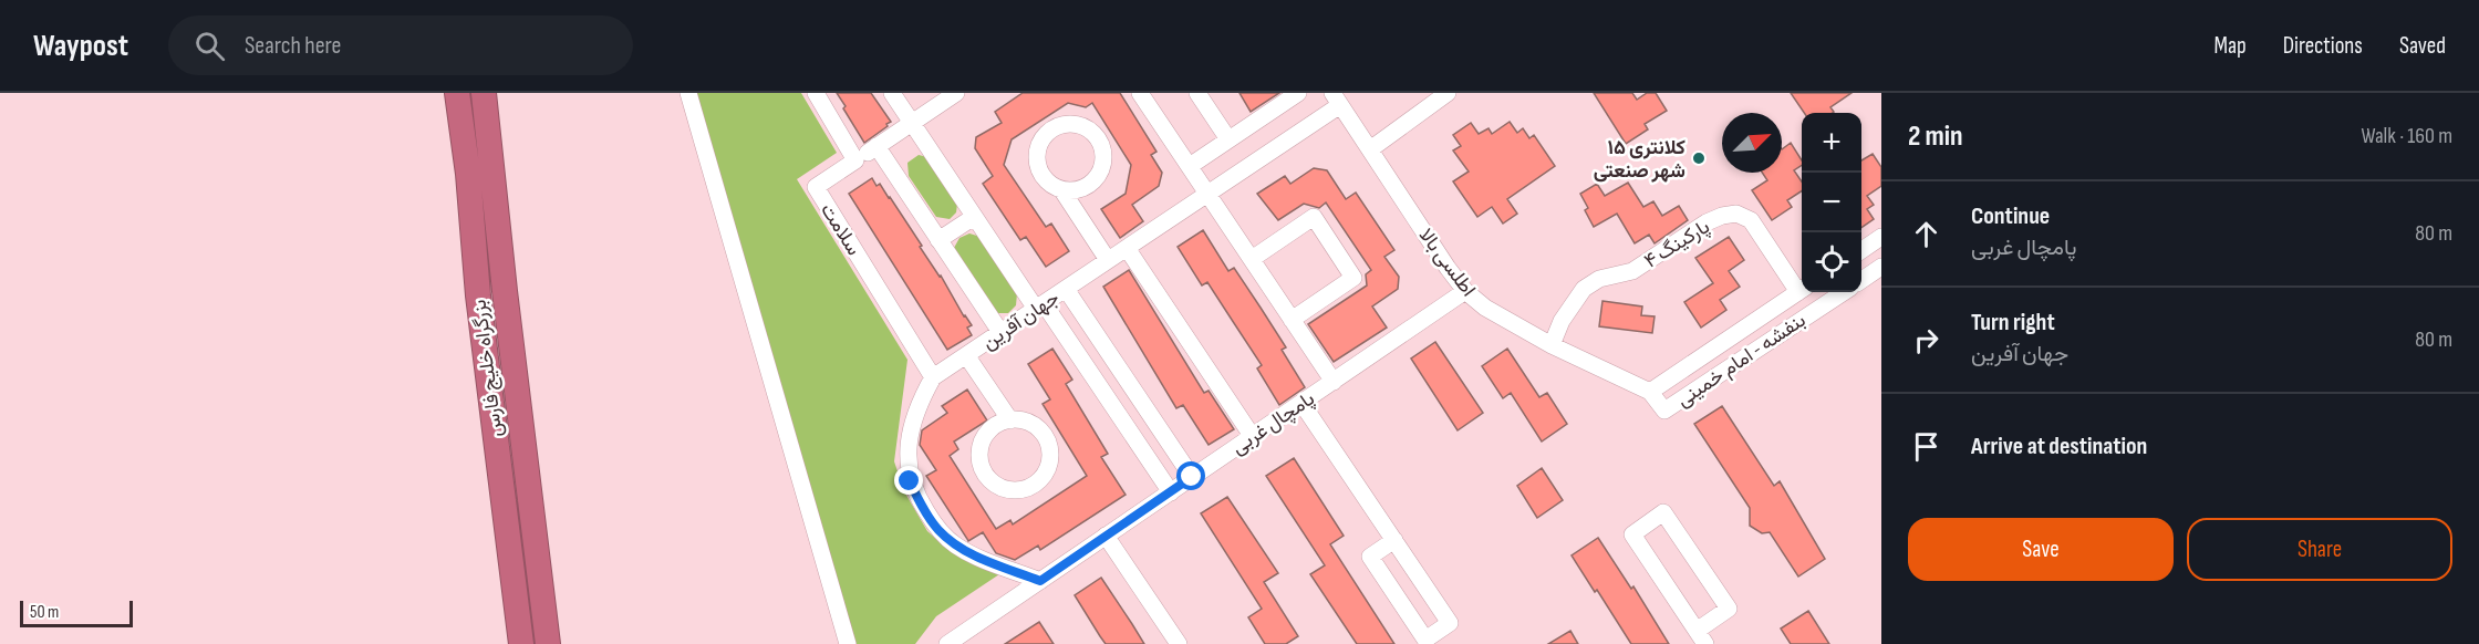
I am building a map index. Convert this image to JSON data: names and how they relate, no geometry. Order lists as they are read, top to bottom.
{
  "streets": {
    "highway": ["بزرگراه خلیج فارس"],
    "street": [
      "سلامت",
      "پارکینگ ۴",
      "اطلسی بالا",
      "جهان آفرین",
      "بنفشه - امام خمینی",
      "پامچال غربی"
    ]
  },
  "crossings": [
    ["سلامت", "جهان آفرین"],
    ["پارکینگ ۴", "اطلسی بالا"],
    ["اطلسی بالا", "جهان آفرین"],
    ["اطلسی بالا", "بنفشه - امام خمینی"],
    ["اطلسی بالا", "پامچال غربی"]
  ],
  "places": ["کلانتری ۱۵ شهر صنعتی"],
  "scale_bar": "50 m",
  "north": "top right",
  "page": {
    "header": "Waypost",
    "search": "Search here",
    "nav": ["Map", "Directions", "Saved"],
    "heading": ["2 min", "Walk · 160 m"],
    "map_buttons": ["+", "−"],
    "list": [
      ["Continue", "پامچال غربی", "80 m"],
      ["Turn right", "جهان آفرین", "80 m"],
      "Arrive at destination"
    ],
    "buttons": ["Save", "Share"],
    "scale": "50 m"
  }
}
